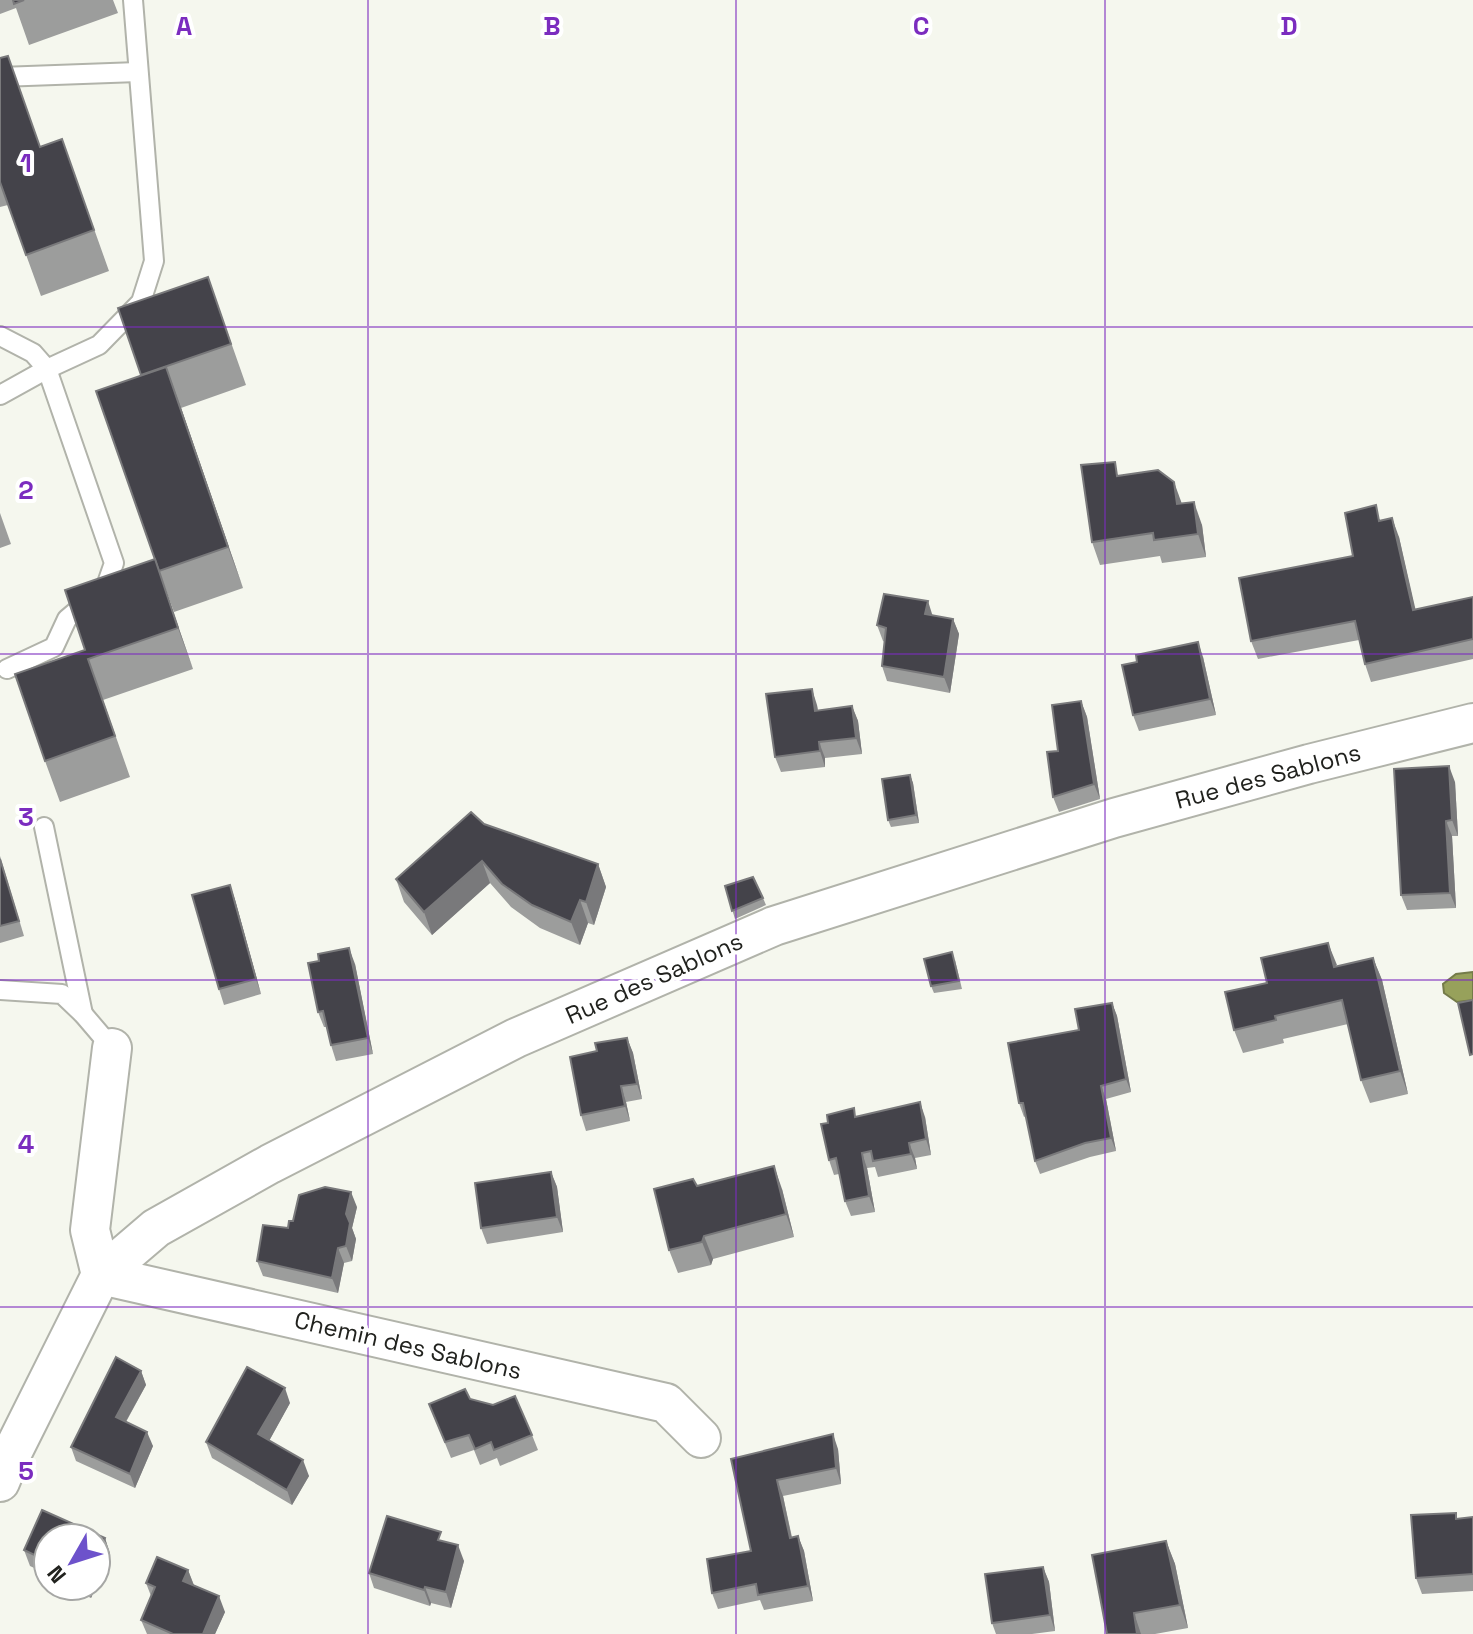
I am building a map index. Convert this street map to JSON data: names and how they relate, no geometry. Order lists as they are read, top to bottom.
{
  "streets": {
    "street": ["Rue des Sablons", "Chemin des Sablons"]
  },
  "crossings": [
    ["Rue des Sablons", "Chemin des Sablons"]
  ],
  "north": "bottom left",
  "grid": {
    "columns": [
      "A",
      "B",
      "C",
      "D"
    ],
    "rows": [
      "1",
      "2",
      "3",
      "4",
      "5"
    ]
  }
}
